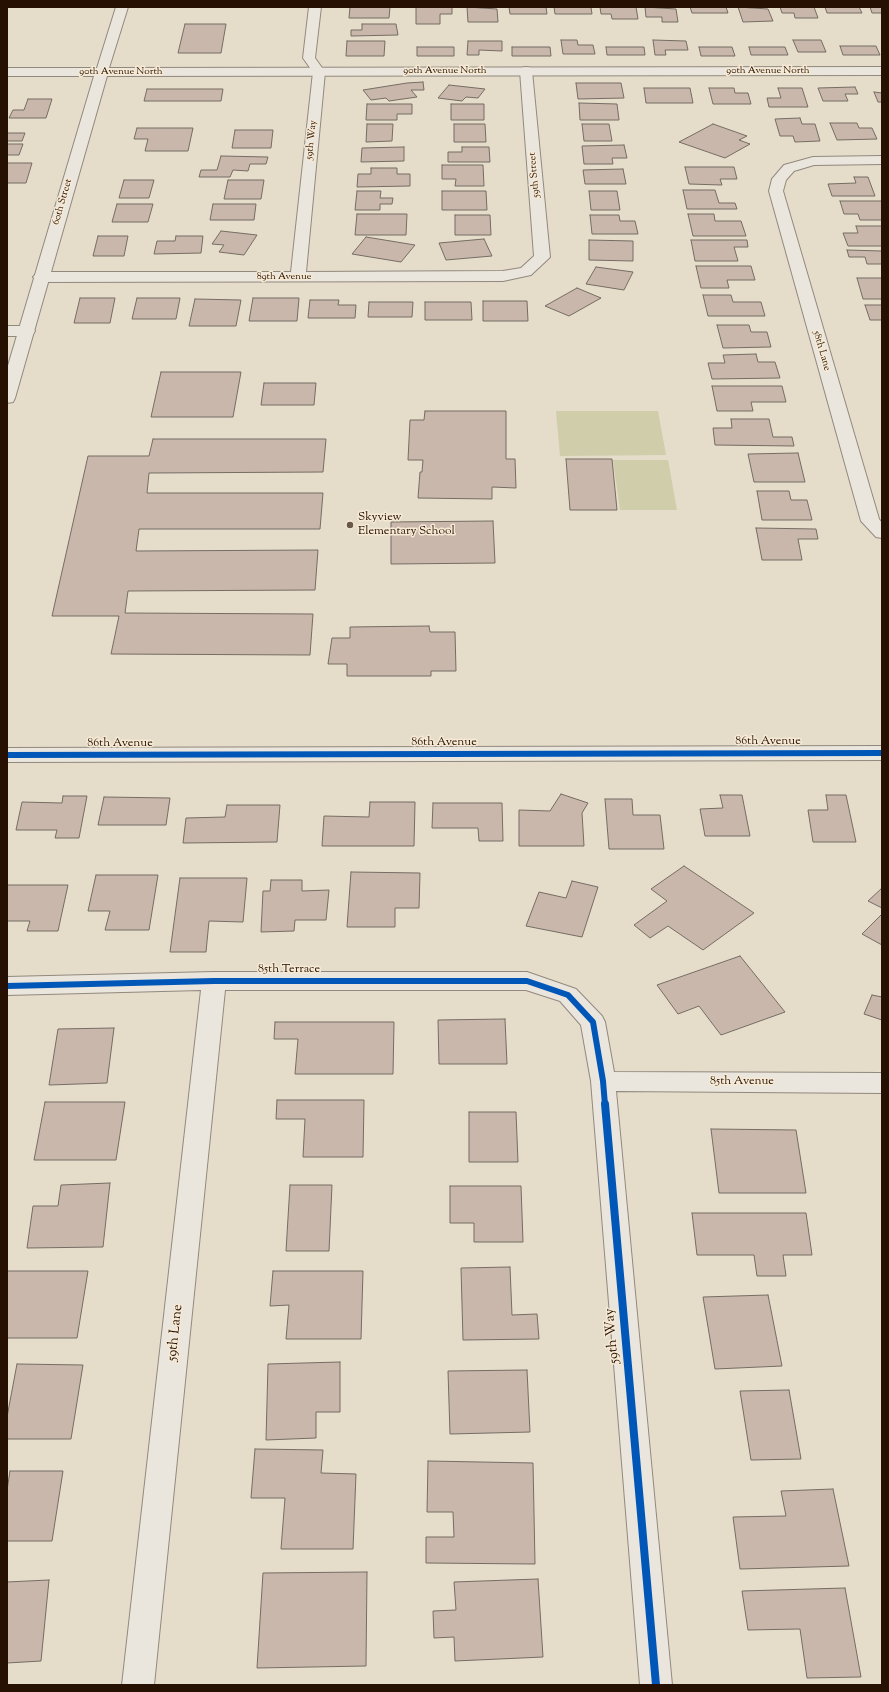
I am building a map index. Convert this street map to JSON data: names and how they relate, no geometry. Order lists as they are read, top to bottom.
{
  "streets": {
    "street": [
      "90th Avenue North",
      "59th Way",
      "59th Street",
      "60th Street",
      "89th Avenue",
      "58th Lane",
      "86th Avenue",
      "85th Terrace",
      "85th Avenue",
      "59th Lane"
    ]
  },
  "crossings": [
    ["90th Avenue North", "59th Way"],
    ["90th Avenue North", "59th Street"],
    ["90th Avenue North", "60th Street"],
    ["59th Way", "89th Avenue"],
    ["59th Way", "85th Terrace"],
    ["59th Way", "85th Avenue"],
    ["59th Street", "89th Avenue"],
    ["60th Street", "89th Avenue"],
    ["85th Terrace", "59th Lane"]
  ],
  "places": ["Skyview Elementary School"]
}
